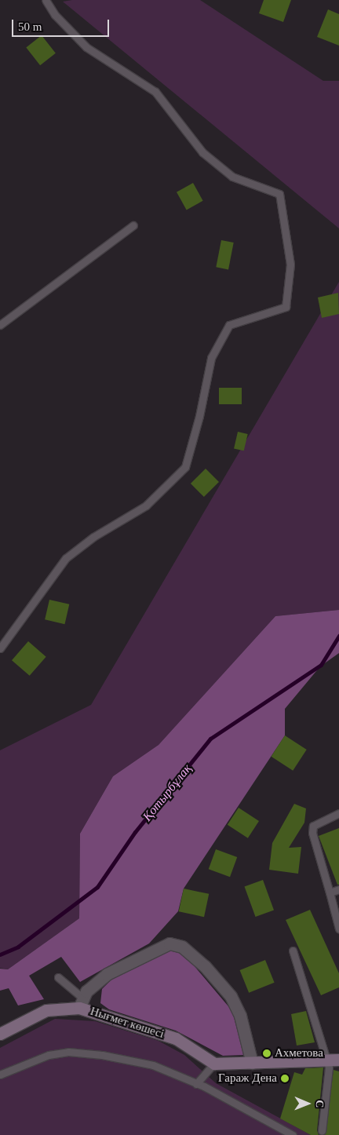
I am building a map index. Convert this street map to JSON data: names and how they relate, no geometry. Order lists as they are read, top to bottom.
{
  "streets": {
    "main road": ["Нығмет көшесі"]
  },
  "water": ["Қотырбұлақ"],
  "places": ["Ахметова", "Гараж Дена"],
  "scale_bar": "50 m",
  "north": "right"
}
